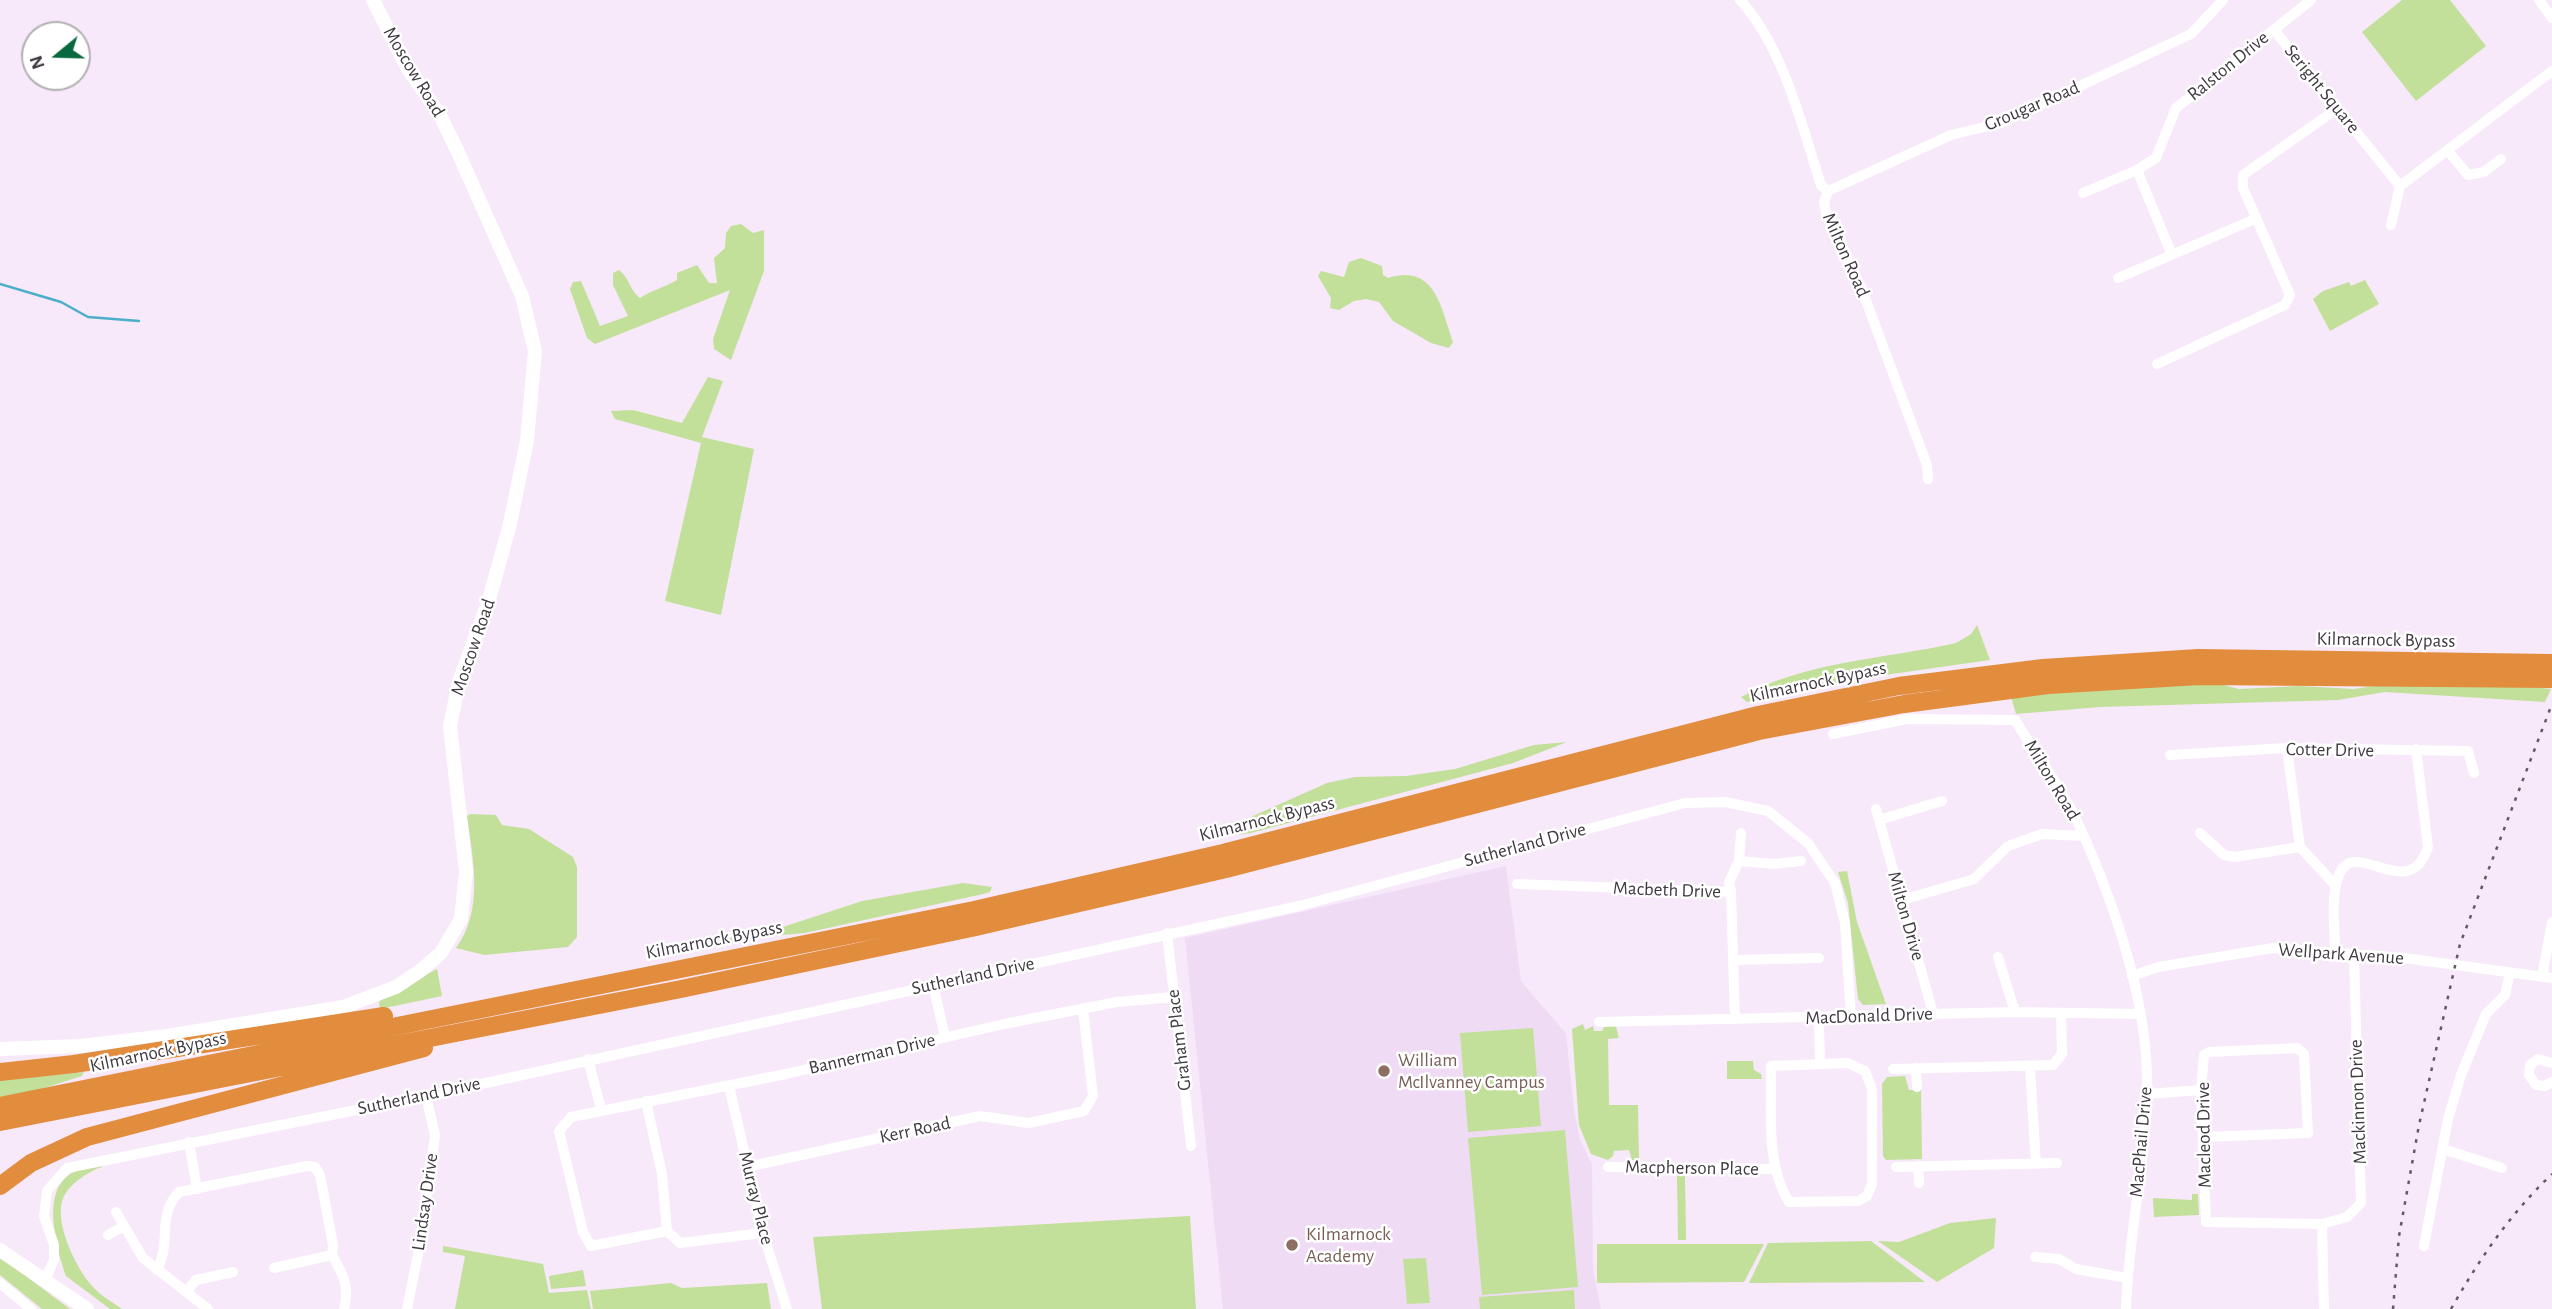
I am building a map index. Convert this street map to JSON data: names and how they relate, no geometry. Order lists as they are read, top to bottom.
{
  "streets": {
    "highway": ["Kilmarnock Bypass"],
    "street": [
      "Ralston Drive",
      "Moscow Road",
      "Seright Square",
      "Grougar Road",
      "Milton Road",
      "Cotter Drive",
      "Sutherland Drive",
      "Macbeth Drive",
      "Milton Drive",
      "Wellpark Avenue",
      "MacDonald Drive",
      "Graham Place",
      "Bannerman Drive",
      "Mackinnon Drive",
      "Kerr Road",
      "Macleod Drive",
      "MacPhail Drive",
      "Macpherson Place",
      "Murray Place",
      "Lindsay Drive"
    ]
  },
  "crossings": [
    ["Ralston Drive", "Seright Square"],
    ["Grougar Road", "Milton Road"],
    ["Milton Road", "Wellpark Avenue"],
    ["Milton Road", "MacPhail Drive"],
    ["Sutherland Drive", "MacDonald Drive"],
    ["Sutherland Drive", "Graham Place"],
    ["Sutherland Drive", "Lindsay Drive"],
    ["Macbeth Drive", "MacDonald Drive"],
    ["Milton Drive", "MacDonald Drive"],
    ["Wellpark Avenue", "Mackinnon Drive"],
    ["Wellpark Avenue", "MacPhail Drive"],
    ["MacDonald Drive", "MacPhail Drive"],
    ["Graham Place", "Bannerman Drive"],
    ["Bannerman Drive", "Kerr Road"],
    ["Bannerman Drive", "Murray Place"],
    ["Mackinnon Drive", "Macleod Drive"],
    ["Kerr Road", "Murray Place"]
  ],
  "places": ["William McIlvanney Campus", "Kilmarnock Academy"],
  "north": "left"
}
